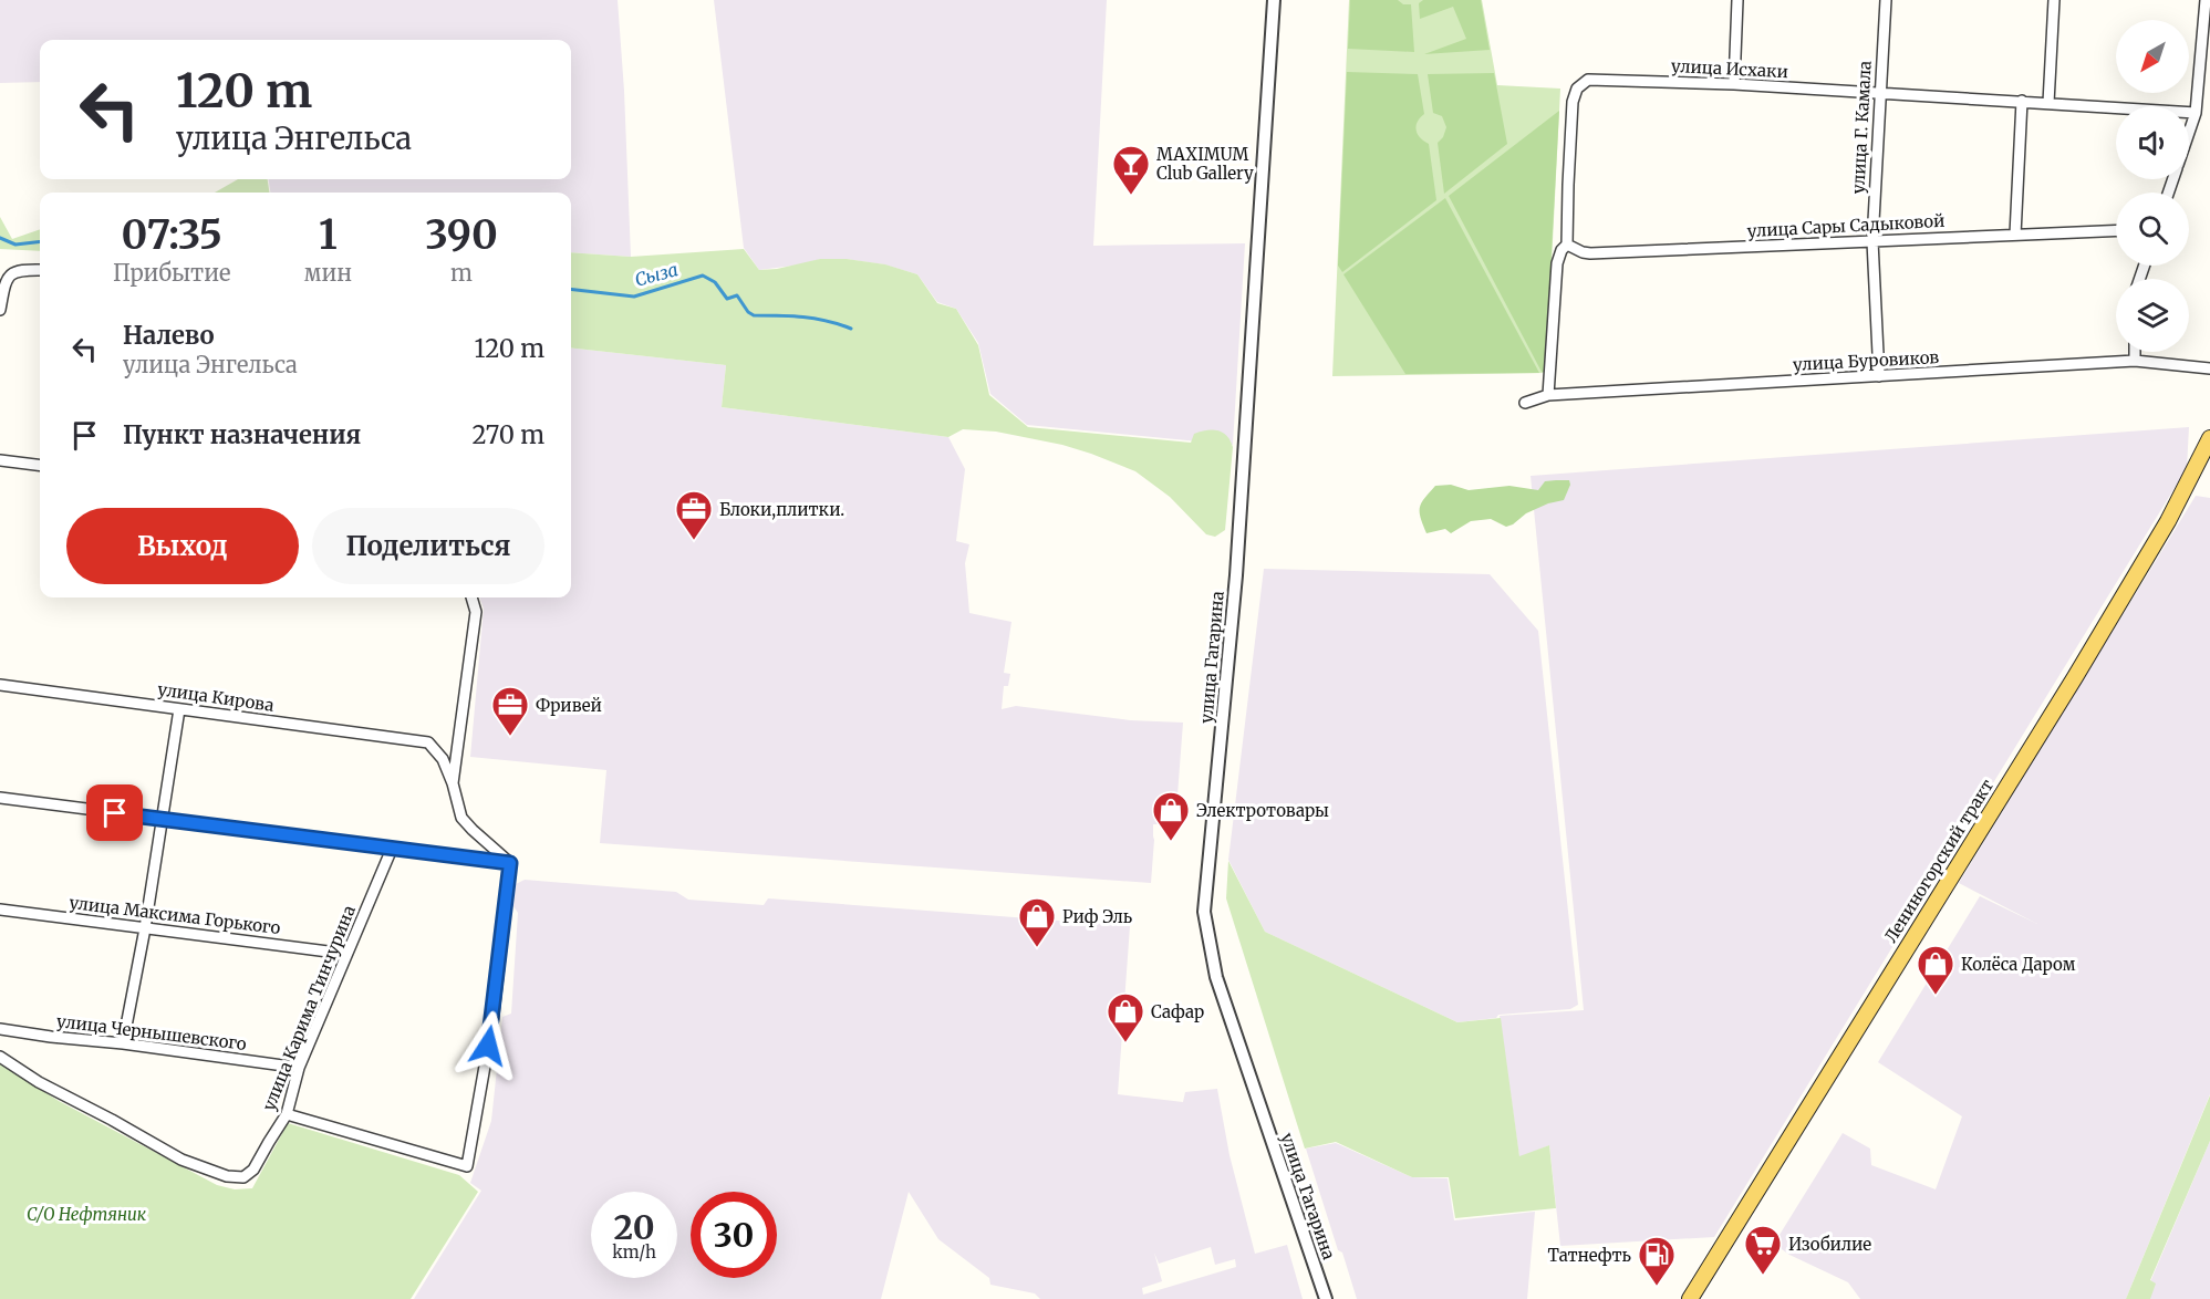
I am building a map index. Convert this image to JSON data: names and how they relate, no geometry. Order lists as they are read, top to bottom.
{
  "streets": {
    "main road": ["Лениногорский тракт"],
    "street": [
      "улица Исхаки",
      "улица Г. Камала",
      "улица Сары Садыковой",
      "улица Буровиков",
      "улица Гагарина",
      "улица Кирова",
      "улица Максима Горького",
      "улица Карима Тинчурина",
      "улица Чернышевского"
    ]
  },
  "crossings": [
    ["улица Исхаки", "улица Г. Камала"],
    ["улица Исхаки", "улица Сары Садыковой"],
    ["улица Исхаки", "улица Буровиков"],
    ["улица Г. Камала", "улица Сары Садыковой"],
    ["улица Г. Камала", "улица Буровиков"],
    ["улица Максима Горького", "улица Карима Тинчурина"],
    ["улица Карима Тинчурина", "улица Чернышевского"]
  ],
  "water": ["Сыза"],
  "parks": ["С/О Нефтяник"],
  "places": {
    "bar": ["MAXIMUM Club Gallery"],
    "office": ["Блоки,плитки.", "Фривей"],
    "shop": [
      "Электротовары",
      "Риф Эль",
      "Колёса Даром",
      "Сафар"
    ],
    "supermarket": ["Изобилие"],
    "fuel station": ["Татнефть"]
  },
  "north": "bottom left",
  "page": {
    "turn": ["120 m", "улица Энгельса"],
    "eta": [
      "07:35",
      "Прибытие",
      "1",
      "мин",
      "390",
      "m"
    ],
    "list": [
      {
        "name": "Налево",
        "note": "улица Энгельса",
        "value": "120 m"
      },
      {
        "name": "Пункт назначения",
        "value": "270 m"
      }
    ],
    "buttons": ["Выход", "Поделиться"],
    "speed": "20 km/h",
    "limit": "30"
  }
}
